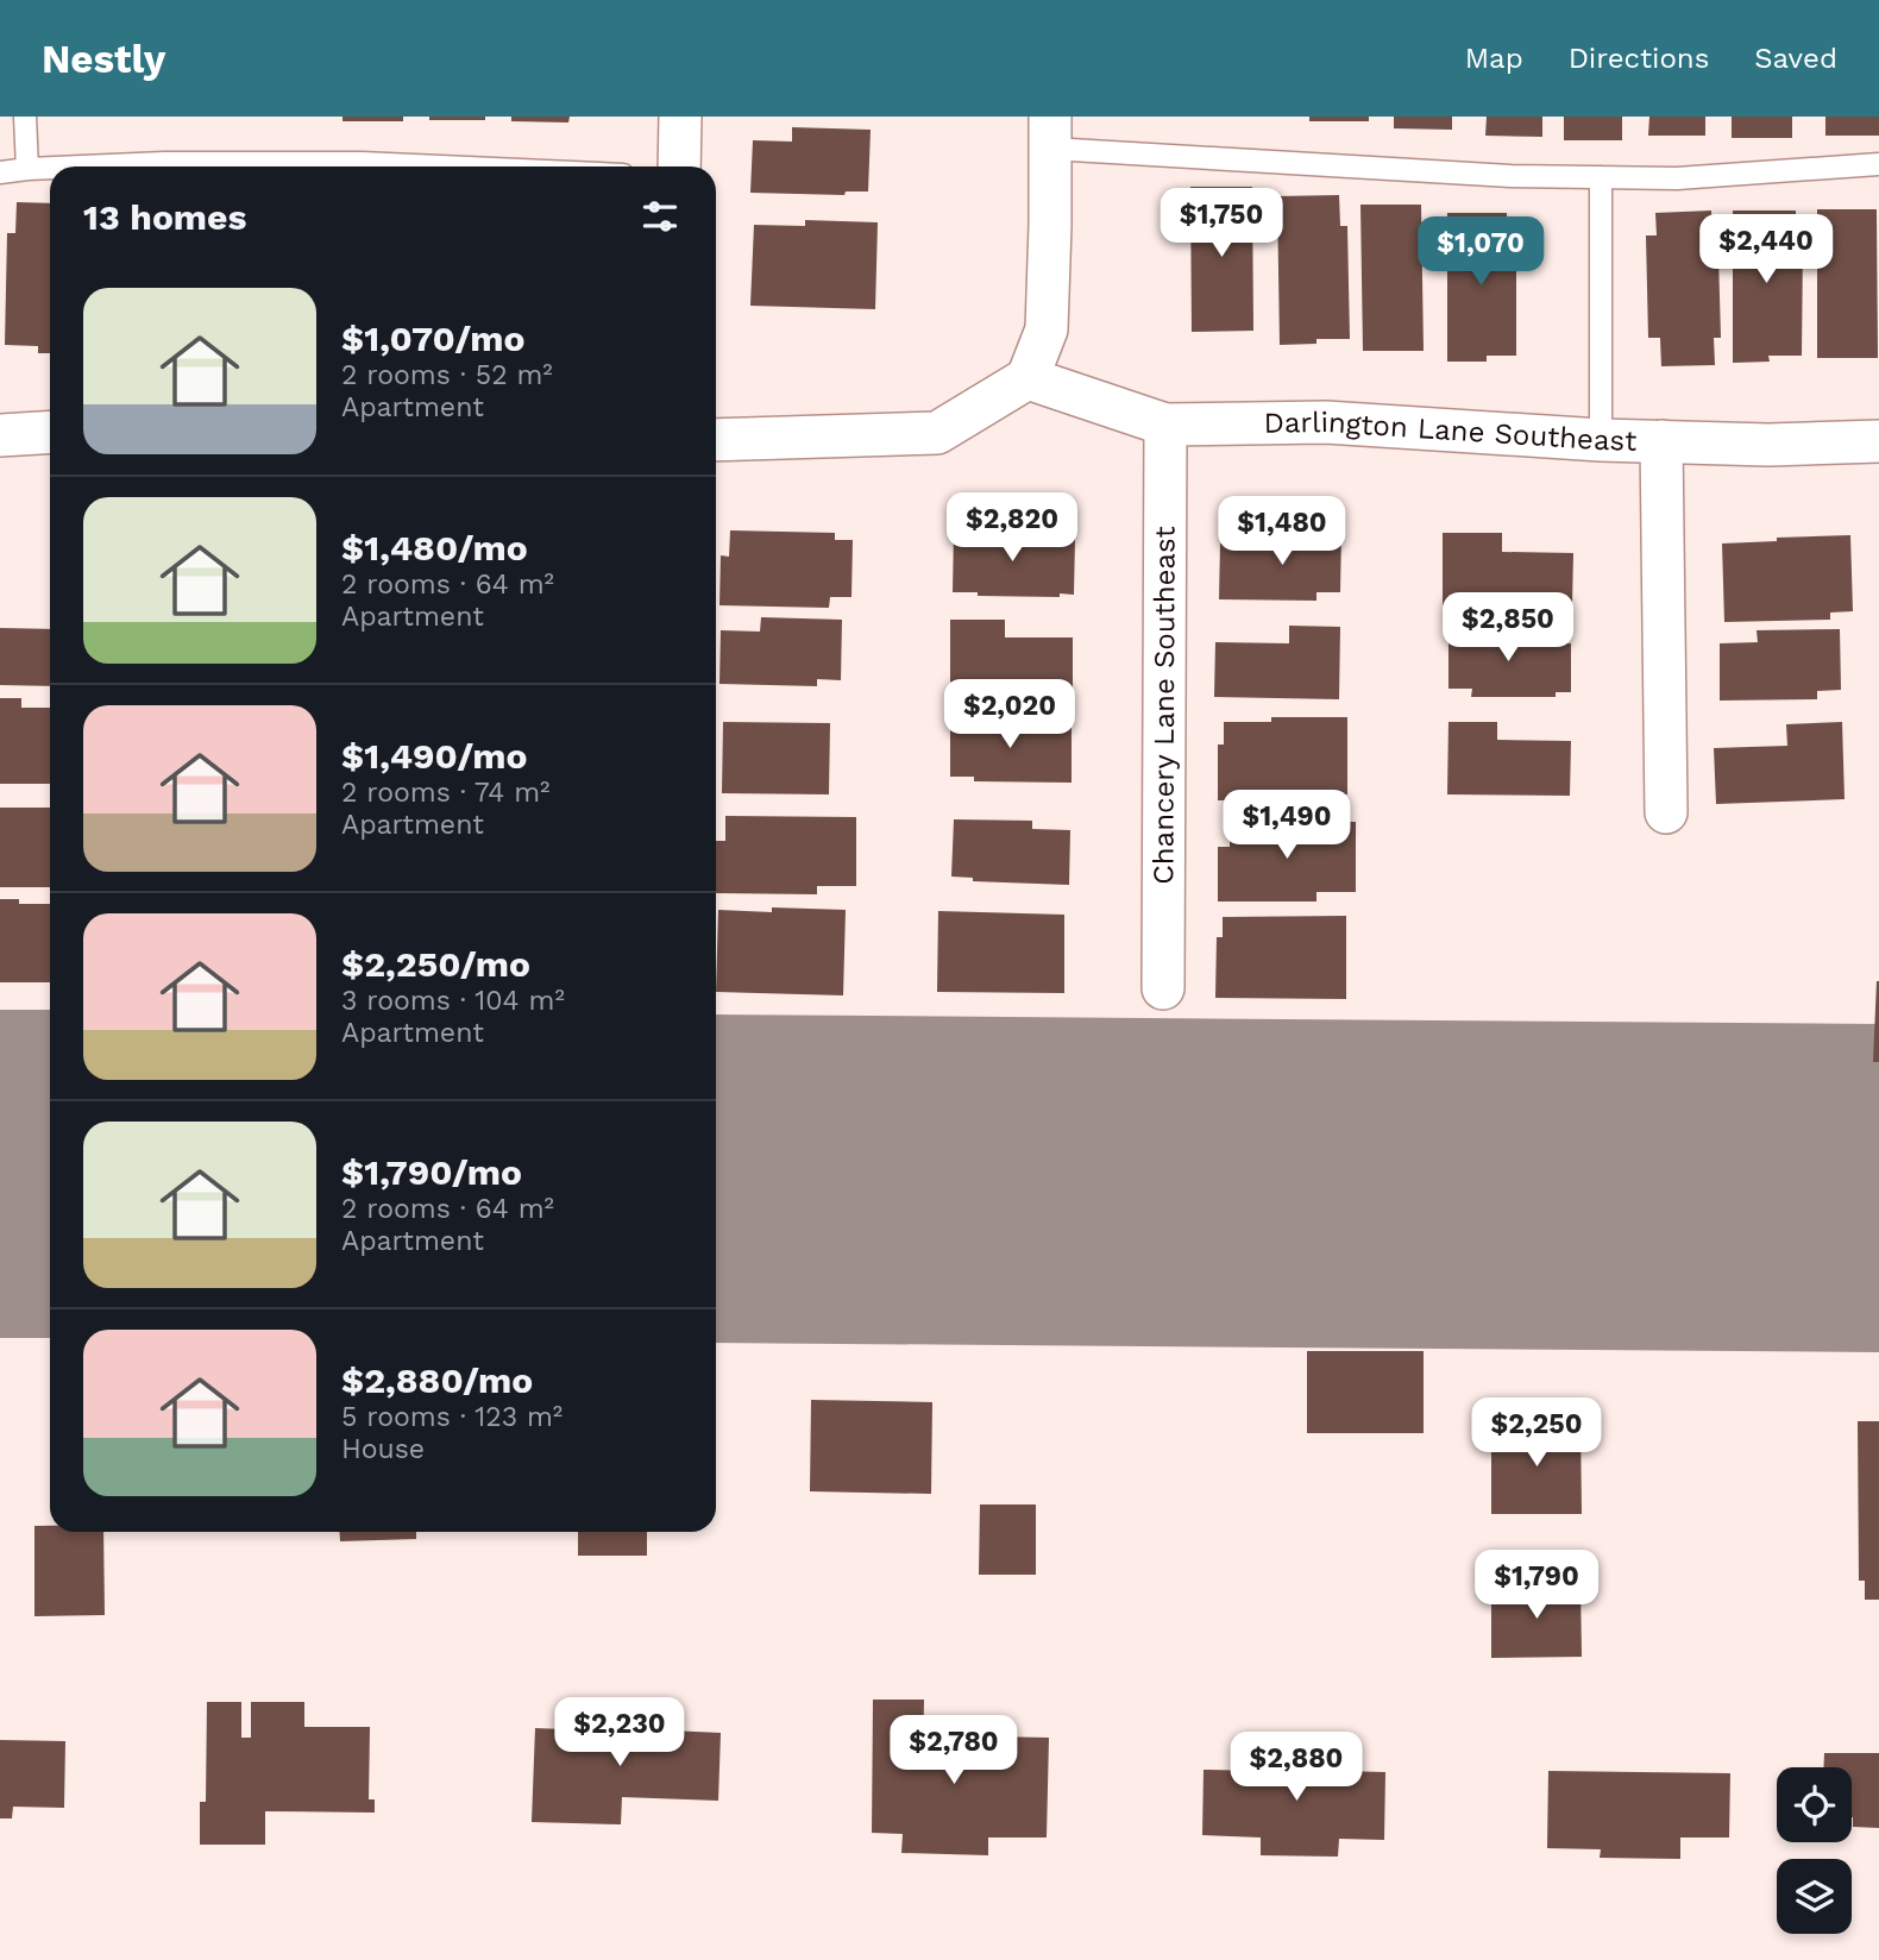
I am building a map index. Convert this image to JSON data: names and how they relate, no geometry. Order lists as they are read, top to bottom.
{
  "streets": {
    "street": ["Darlington Lane Southeast", "Chancery Lane Southeast"]
  },
  "crossings": [
    ["Darlington Lane Southeast", "Chancery Lane Southeast"]
  ],
  "page": {
    "header": "Nestly",
    "nav": ["Map", "Directions", "Saved"],
    "heading": "13 homes",
    "price": [
      "$1,750",
      "$2,440",
      "$1,070",
      "$2,820",
      "$1,480",
      "$2,850",
      "$2,020",
      "$1,490",
      "$2,250",
      "$1,790",
      "$2,230",
      "$2,780",
      "$2,880"
    ],
    "list": [
      {
        "name": "$1,070/mo",
        "note": "2 rooms · 52 m² · Apartment"
      },
      {
        "name": "$1,480/mo",
        "note": "2 rooms · 64 m² · Apartment"
      },
      {
        "name": "$1,490/mo",
        "note": "2 rooms · 74 m² · Apartment"
      },
      {
        "name": "$2,250/mo",
        "note": "3 rooms · 104 m² · Apartment"
      },
      {
        "name": "$1,790/mo",
        "note": "2 rooms · 64 m² · Apartment"
      },
      {
        "name": "$2,880/mo",
        "note": "5 rooms · 123 m² · House"
      }
    ]
  }
}
